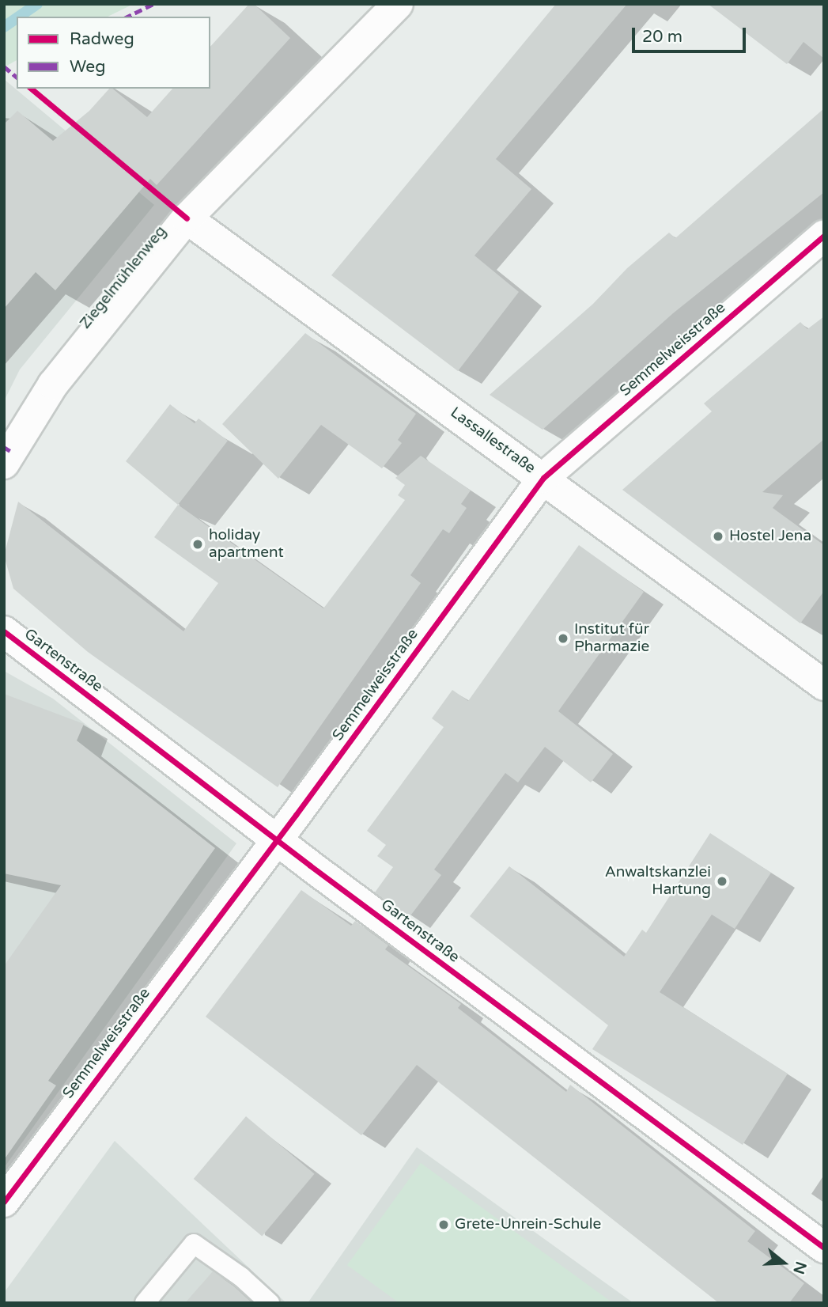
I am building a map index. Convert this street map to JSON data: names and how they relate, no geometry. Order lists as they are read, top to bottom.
{
  "streets": {
    "street": [
      "Ziegelmühlenweg",
      "Semmelweisstraße",
      "Lassallestraße",
      "Gartenstraße"
    ]
  },
  "crossings": [
    ["Ziegelmühlenweg", "Lassallestraße"],
    ["Semmelweisstraße", "Lassallestraße"],
    ["Semmelweisstraße", "Gartenstraße"]
  ],
  "places": [
    "Hostel Jena",
    "holiday apartment",
    "Institut für Pharmazie",
    "Anwaltskanzlei Hartung",
    "Grete-Unrein-Schule"
  ],
  "legend": ["Radweg", "Weg"],
  "scale_bar": "20 m",
  "north": "right"
}
